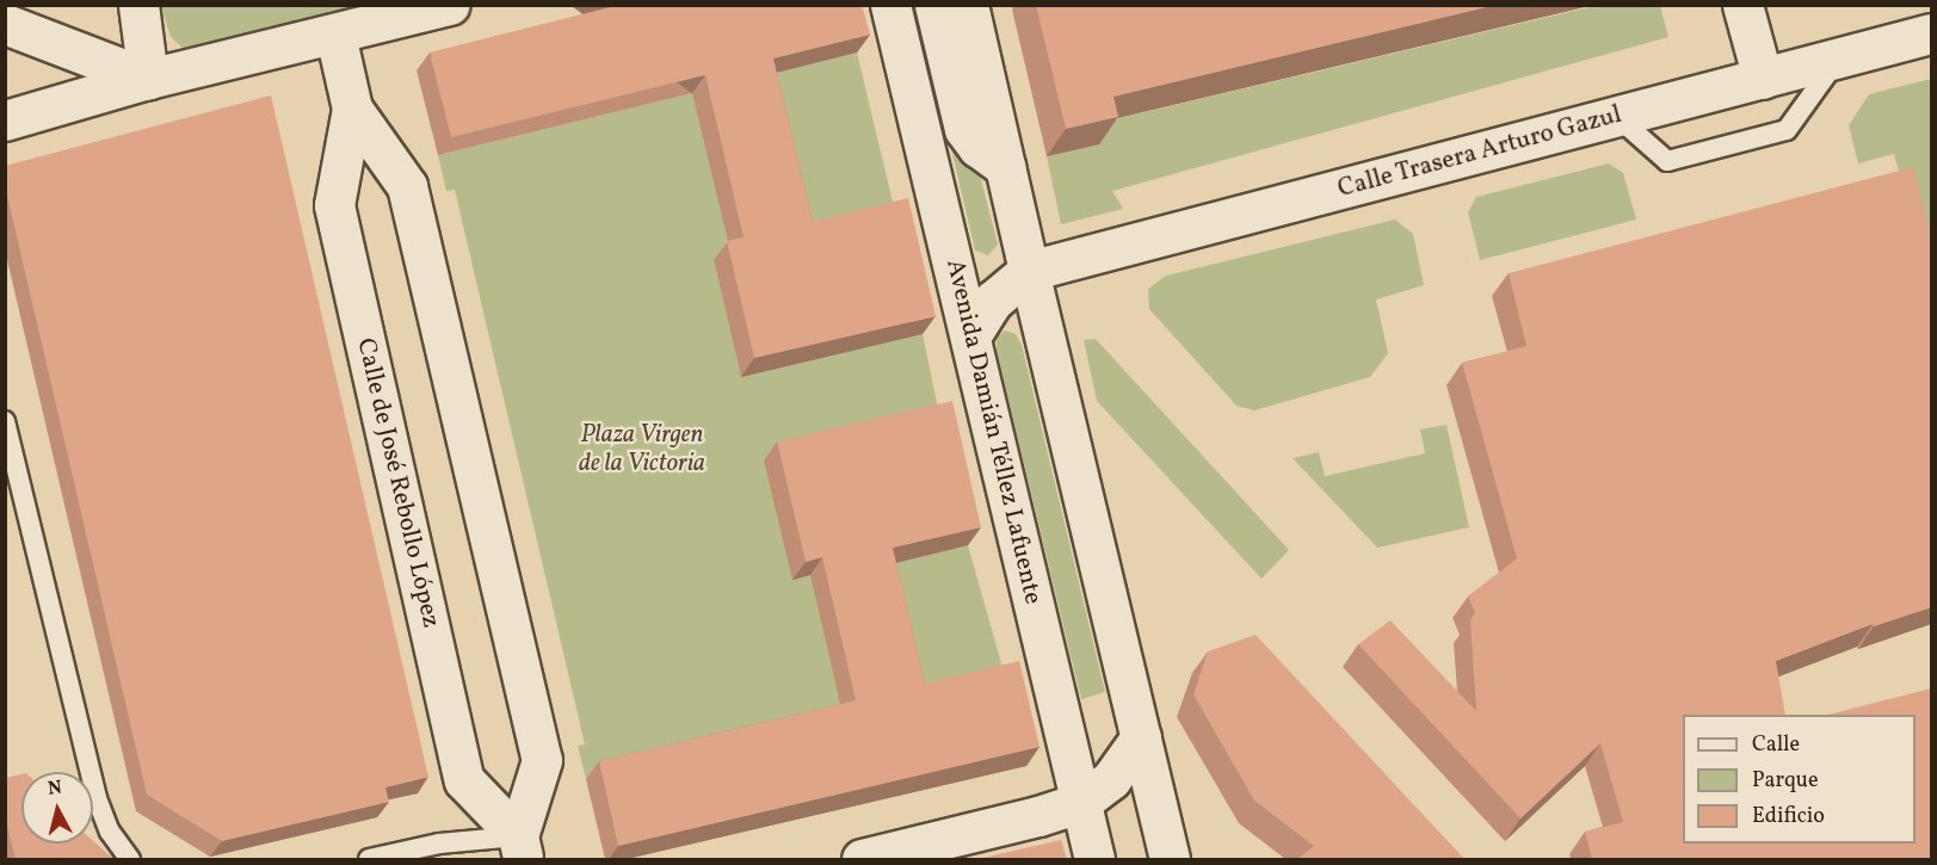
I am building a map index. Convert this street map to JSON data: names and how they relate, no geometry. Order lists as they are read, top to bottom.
{
  "streets": {
    "street": ["Calle Trasera Arturo Gazul", "Avenida Damián Téllez Lafuente", "Calle de José Rebollo López"]
  },
  "parks": ["Plaza Virgen de la Victoria"],
  "legend": ["Calle", "Parque", "Edificio"],
  "north": "top"
}
